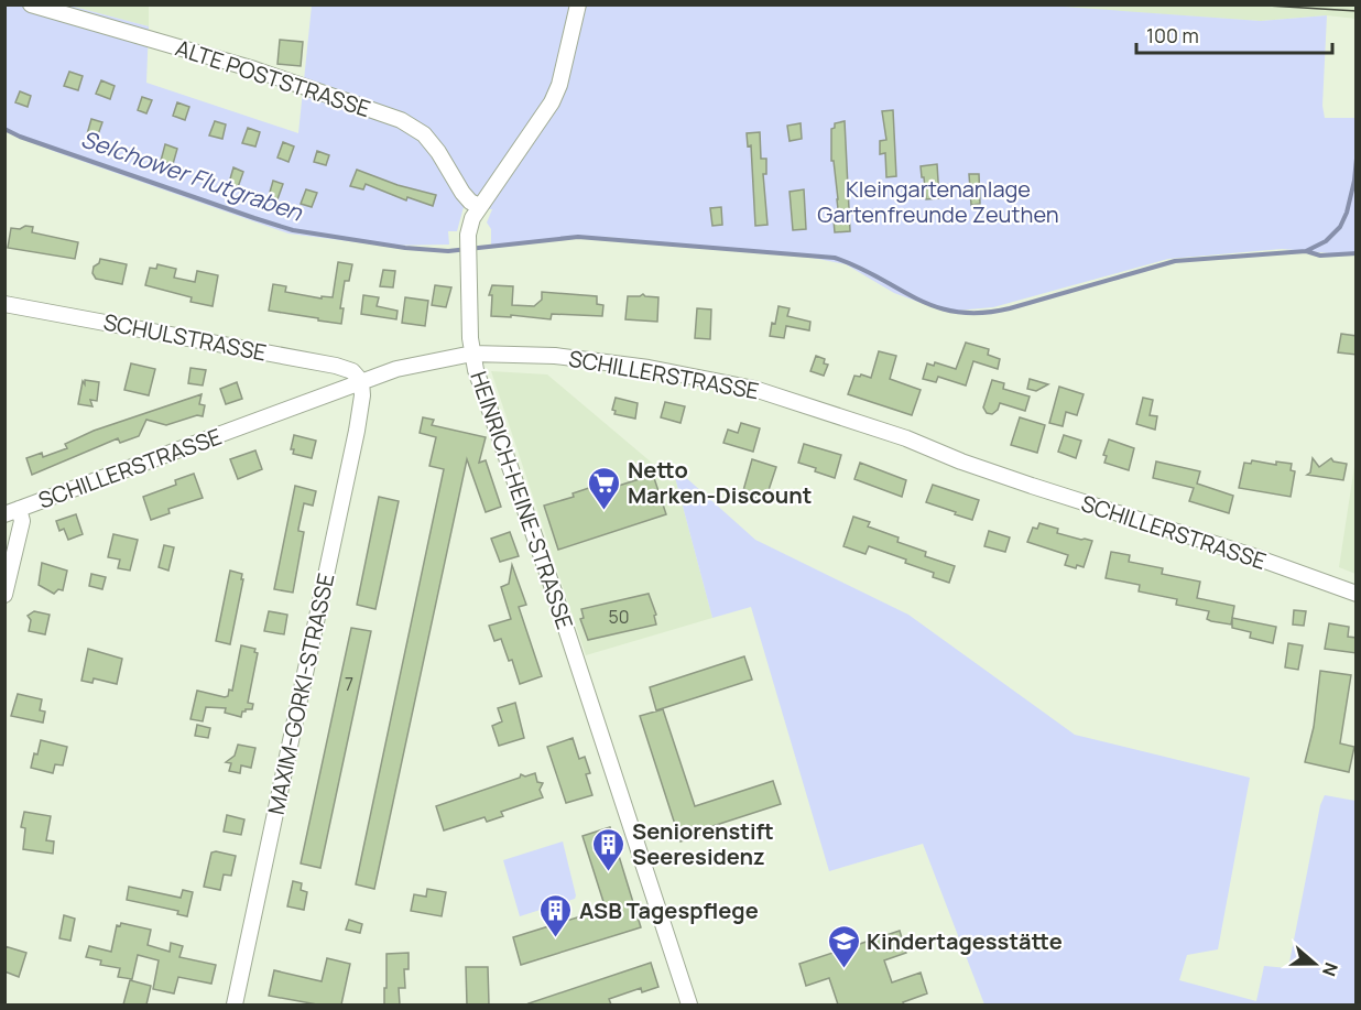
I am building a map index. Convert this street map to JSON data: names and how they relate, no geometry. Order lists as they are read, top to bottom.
{
  "streets": {
    "street": [
      "ALTE POSTSTRASSE",
      "SCHULSTRASSE",
      "SCHILLERSTRASSE",
      "HEINRICH-HEINE-STRASSE",
      "MAXIM-GORKI-STRASSE"
    ]
  },
  "crossings": [
    ["ALTE POSTSTRASSE", "HEINRICH-HEINE-STRASSE"],
    ["SCHULSTRASSE", "SCHILLERSTRASSE"],
    ["SCHULSTRASSE", "MAXIM-GORKI-STRASSE"],
    ["SCHILLERSTRASSE", "HEINRICH-HEINE-STRASSE"],
    ["SCHILLERSTRASSE", "MAXIM-GORKI-STRASSE"]
  ],
  "water": ["Selchower Flutgraben"],
  "parks": ["Kleingartenanlage Gartenfreunde Zeuthen"],
  "places": {
    "supermarket": ["Netto Marken-Discount"],
    "building": ["Seniorenstift Seeresidenz", "ASB Tagespflege"],
    "school or university": ["Kindertagesstätte"]
  },
  "house_numbers": ["50", "7"],
  "scale_bar": "100 m",
  "north": "right"
}
